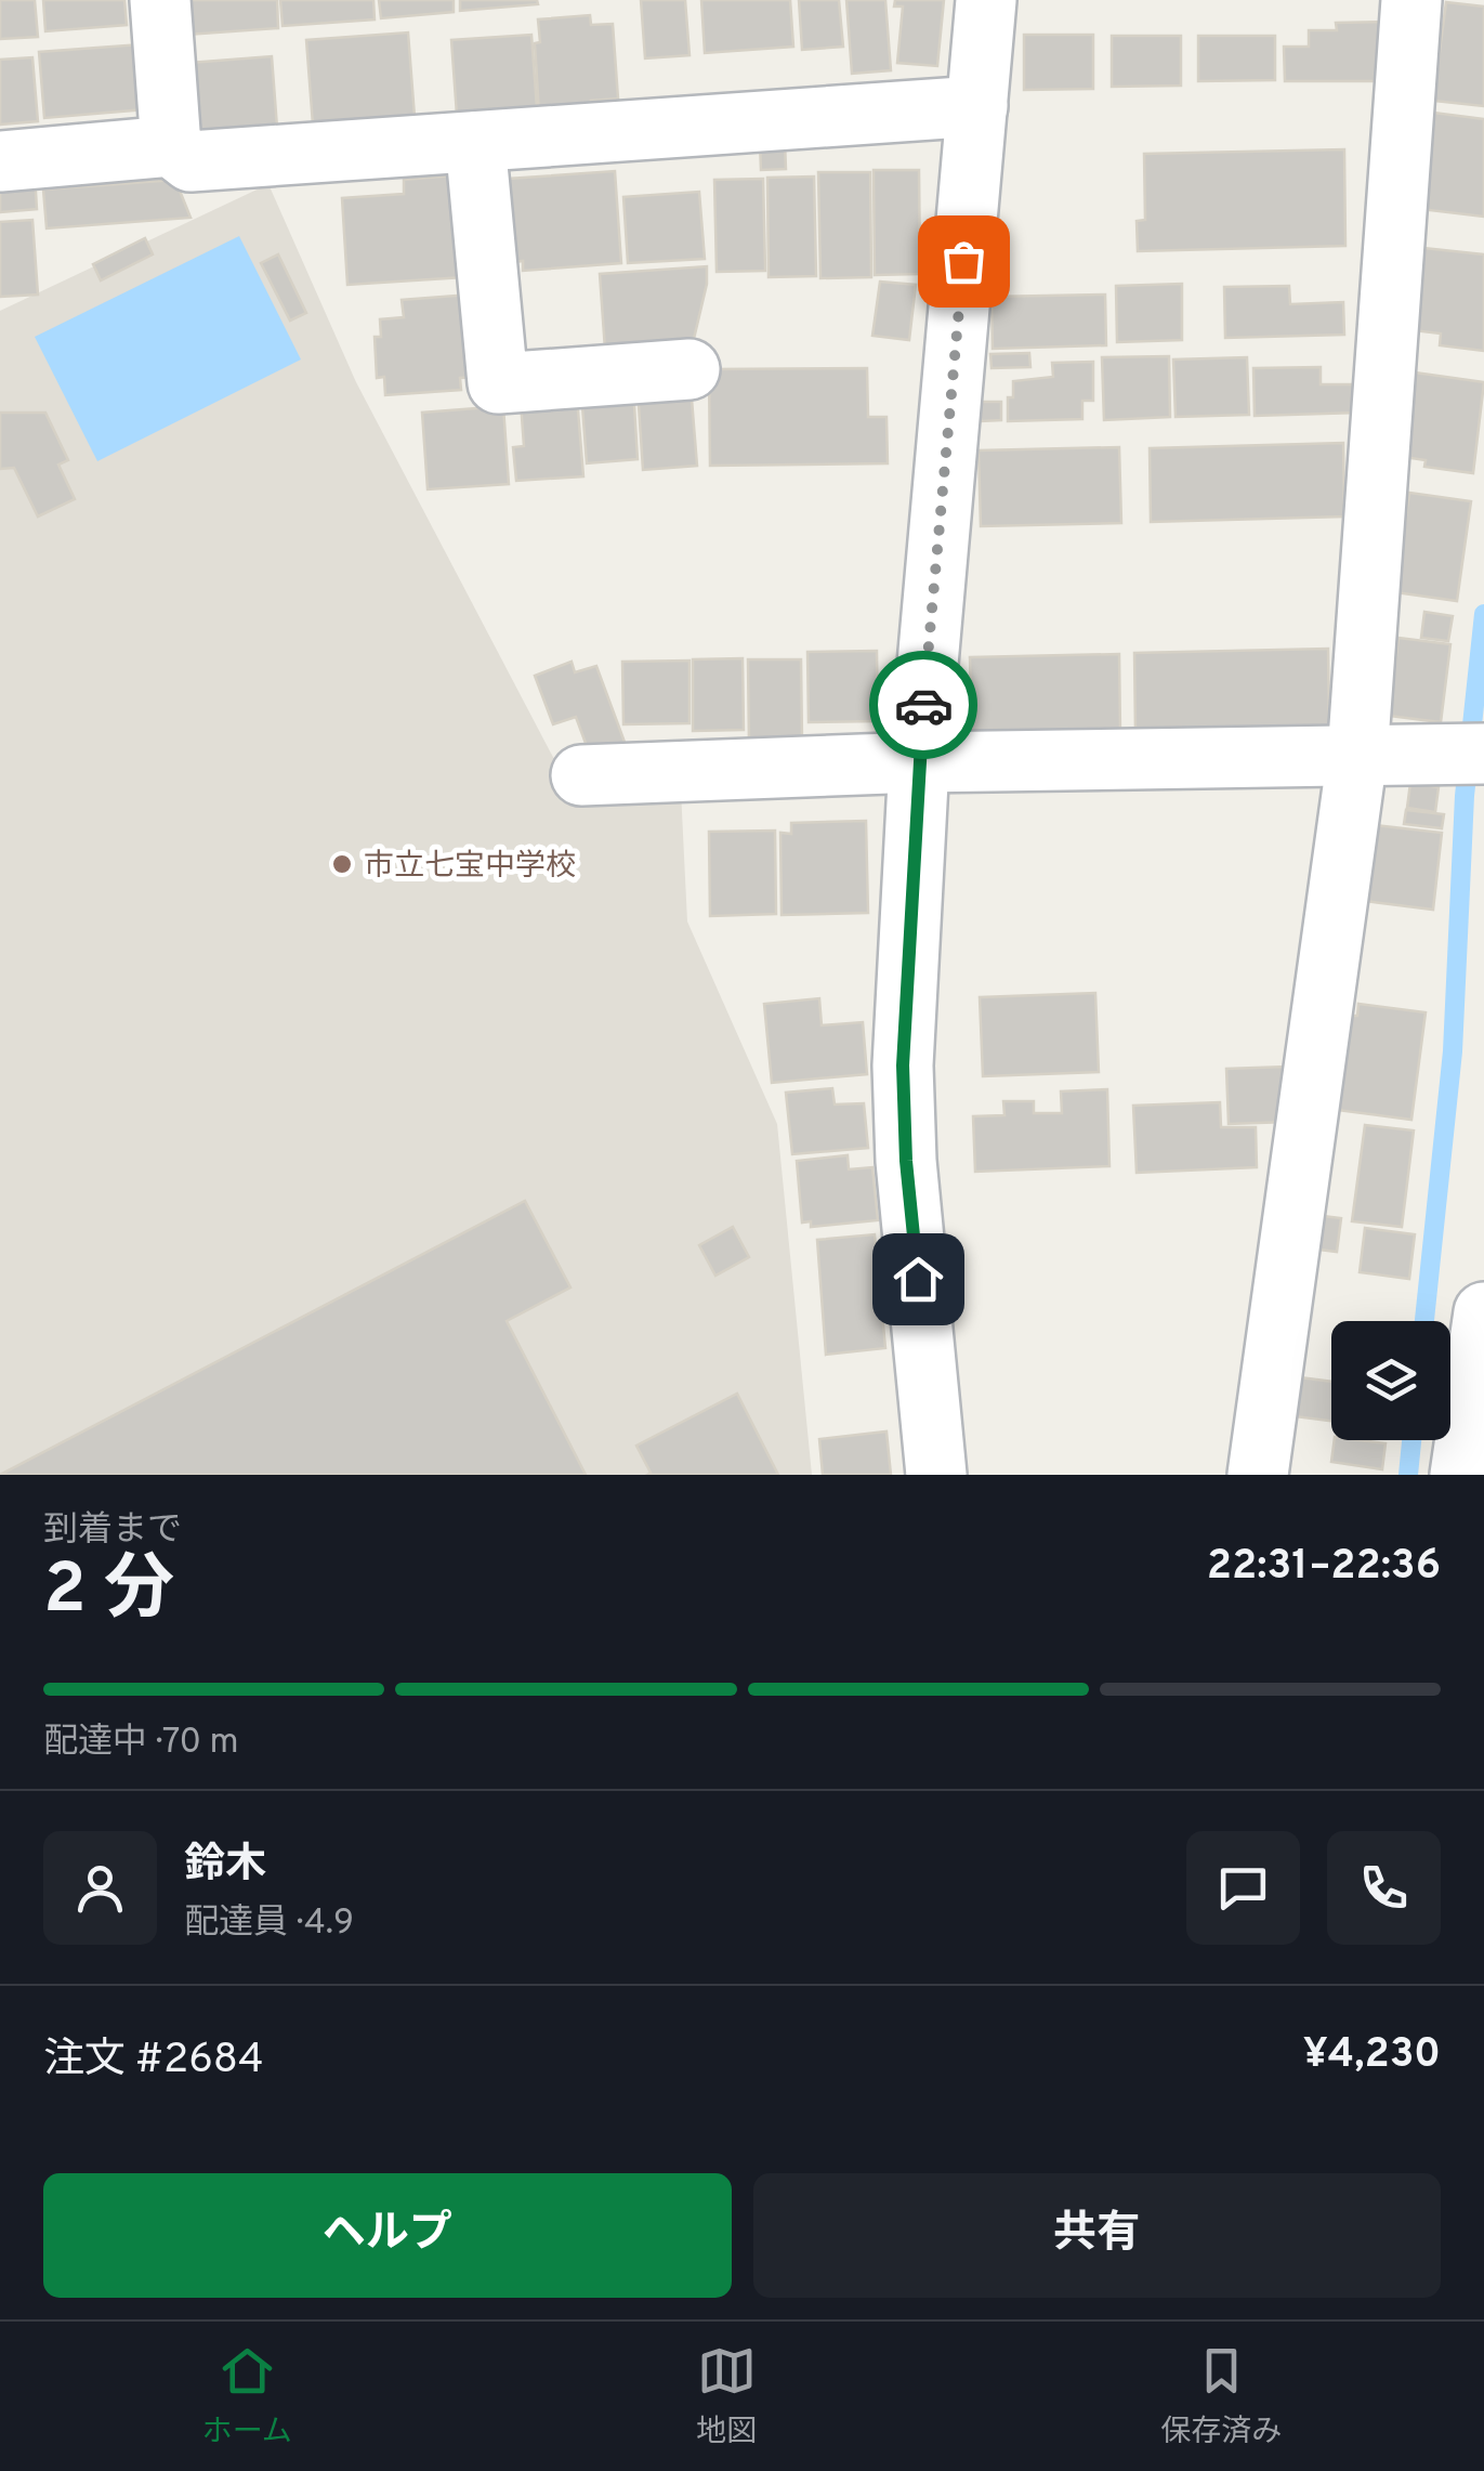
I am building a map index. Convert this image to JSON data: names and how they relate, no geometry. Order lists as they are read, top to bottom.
{
  "places": ["市立七宝中学校"],
  "page": {
    "heading": ["2 分", "到着まで", "22:31–22:36"],
    "panel": [
      "鈴木",
      "配達員 · 4.9",
      "注文 #2684",
      "¥4,230"
    ],
    "bar": "配達中 · 70 m",
    "buttons": ["ヘルプ", "共有"],
    "tabs": ["ホーム", "地図", "保存済み"]
  }
}
